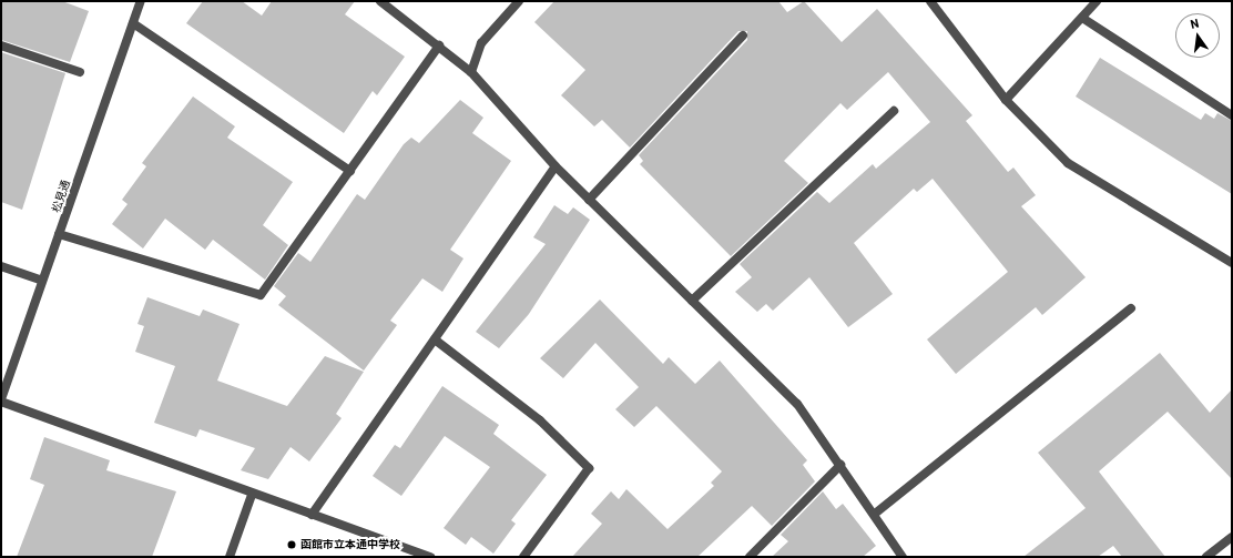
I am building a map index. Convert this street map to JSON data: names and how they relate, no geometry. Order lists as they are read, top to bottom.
{
  "streets": {
    "street": ["松見通"]
  },
  "places": ["函館市立本通中学校"],
  "north": "top"
}
